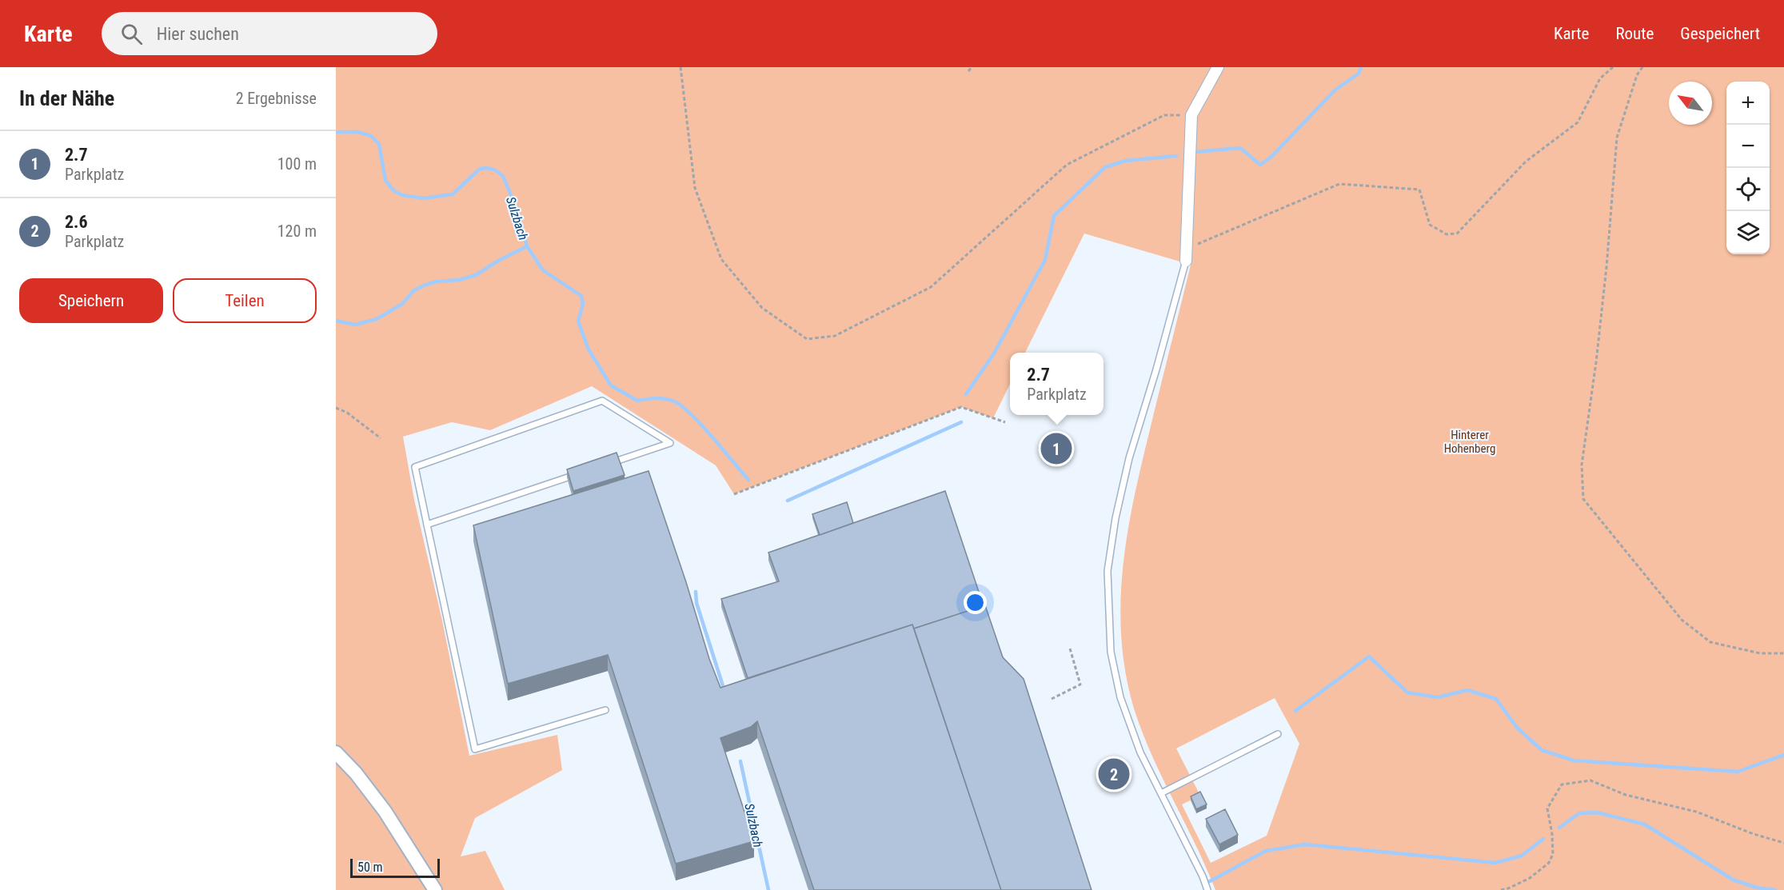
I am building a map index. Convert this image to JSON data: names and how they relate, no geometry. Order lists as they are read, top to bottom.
{
  "water": ["Sulzbach"],
  "parks": ["Hinterer Hohenberg"],
  "scale_bar": "50 m",
  "north": "top left",
  "page": {
    "header": "Karte",
    "search": "Hier suchen",
    "nav": ["Karte", "Route", "Gespeichert"],
    "heading": ["In der Nähe", "2 Ergebnisse"],
    "map_buttons": ["+", "−"],
    "list": [
      {
        "mark": "1",
        "name": "2.7",
        "note": "Parkplatz",
        "value": "100 m"
      },
      {
        "mark": "2",
        "name": "2.6",
        "note": "Parkplatz",
        "value": "120 m"
      }
    ],
    "buttons": ["Speichern", "Teilen"],
    "popup": ["2.7", "Parkplatz"],
    "pins": ["1", "2"],
    "scale": "50 m"
  }
}
